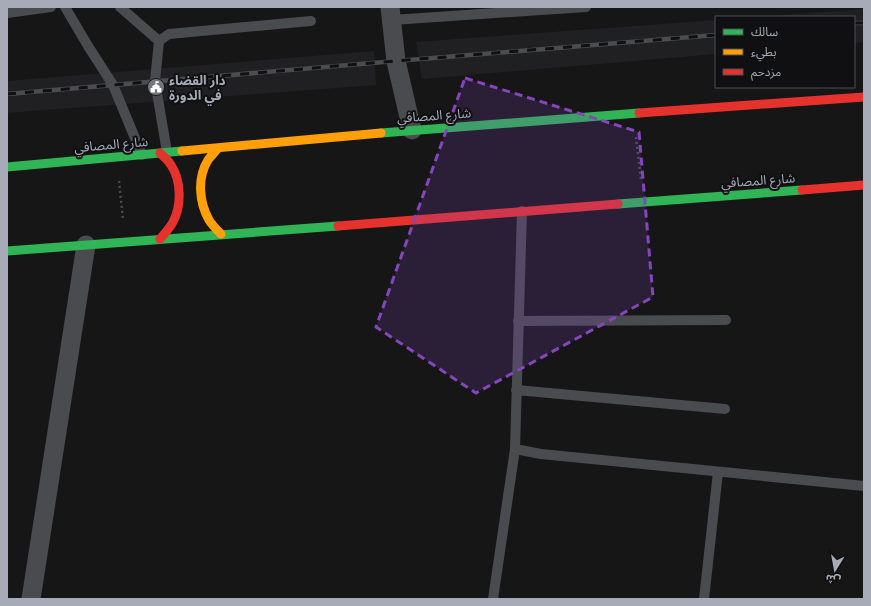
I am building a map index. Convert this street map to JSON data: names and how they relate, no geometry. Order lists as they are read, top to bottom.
{
  "streets": {
    "main road": ["شارع المصافي"]
  },
  "places": {
    "public building": ["دار القضاء في الدورة"]
  },
  "legend": ["سالك", "بطيء", "مزدحم"],
  "north": "bottom"
}
